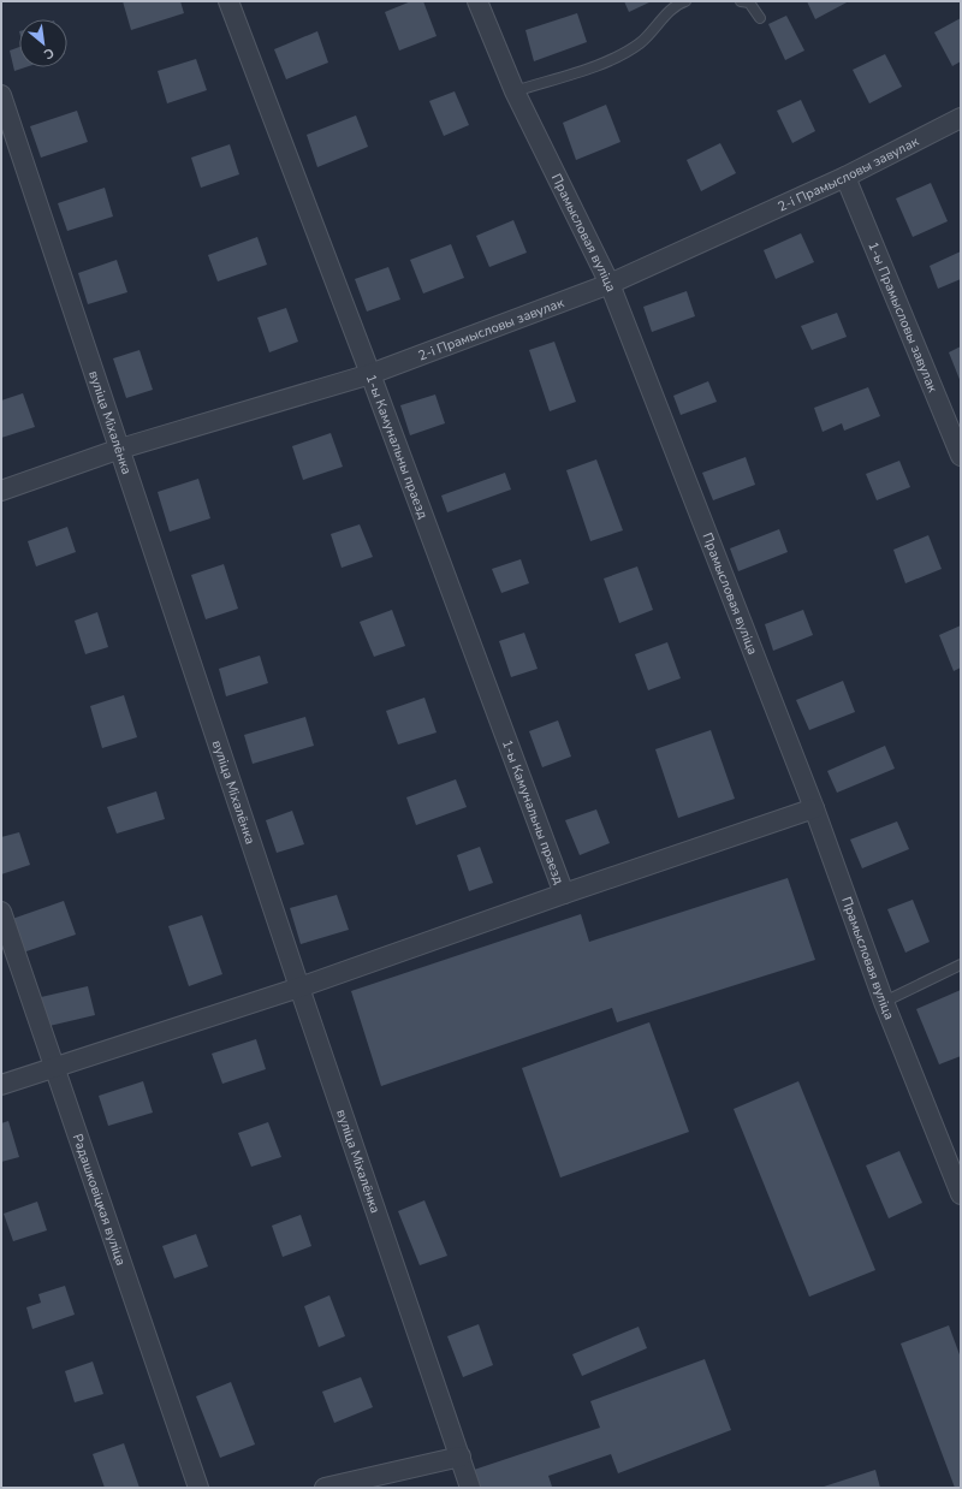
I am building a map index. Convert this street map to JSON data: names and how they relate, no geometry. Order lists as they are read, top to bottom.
{
  "streets": {
    "street": [
      "2-і Прамысловы завулак",
      "Прамысловая вуліца",
      "1-ы Прамысловы завулак",
      "вуліца Міхалёнка",
      "1-ы Камунальны праезд",
      "Радашковіцкая вуліца"
    ]
  },
  "crossings": [
    ["2-і Прамысловы завулак", "Прамысловая вуліца"],
    ["2-і Прамысловы завулак", "1-ы Прамысловы завулак"],
    ["2-і Прамысловы завулак", "вуліца Міхалёнка"],
    ["2-і Прамысловы завулак", "1-ы Камунальны праезд"]
  ],
  "north": "bottom right"
}
